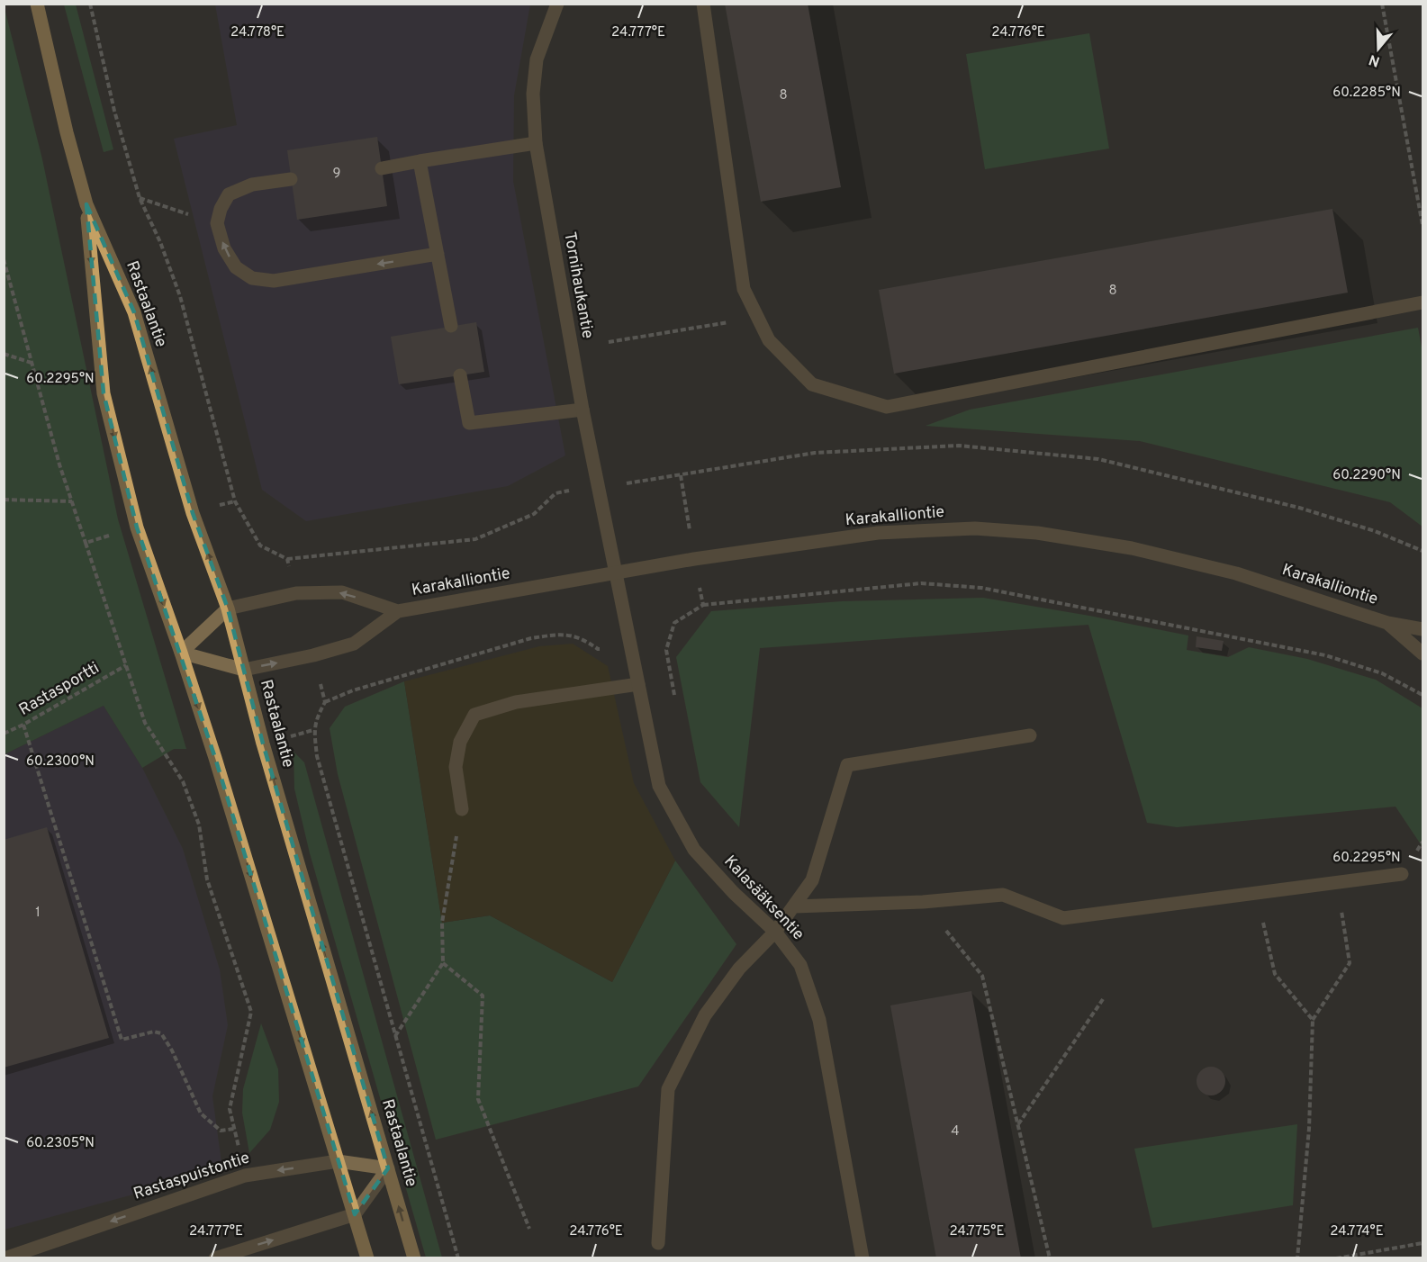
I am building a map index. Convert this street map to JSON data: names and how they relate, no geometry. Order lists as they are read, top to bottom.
{
  "streets": {
    "main road": ["Rastaalantie"],
    "street": [
      "Tornihaukantie",
      "Karakalliontie",
      "Kalasääksentie",
      "Rastaspuistontie"
    ],
    "path": ["Rastasportti"]
  },
  "crossings": [
    ["Tornihaukantie", "Karakalliontie"],
    ["Tornihaukantie", "Kalasääksentie"],
    ["Rastaalantie", "Karakalliontie"],
    ["Rastaalantie", "Rastaspuistontie"],
    ["Karakalliontie", "Kalasääksentie"]
  ],
  "house_numbers": [
    "8",
    "9",
    "8",
    "1",
    "4"
  ],
  "north": "bottom",
  "coordinates": [
    "24.778°E",
    "24.777°E",
    "24.776°E",
    "60.2285°N",
    "60.2295°N",
    "60.2290°N",
    "60.2300°N",
    "60.2305°N",
    "24.775°E",
    "24.774°E"
  ]
}
